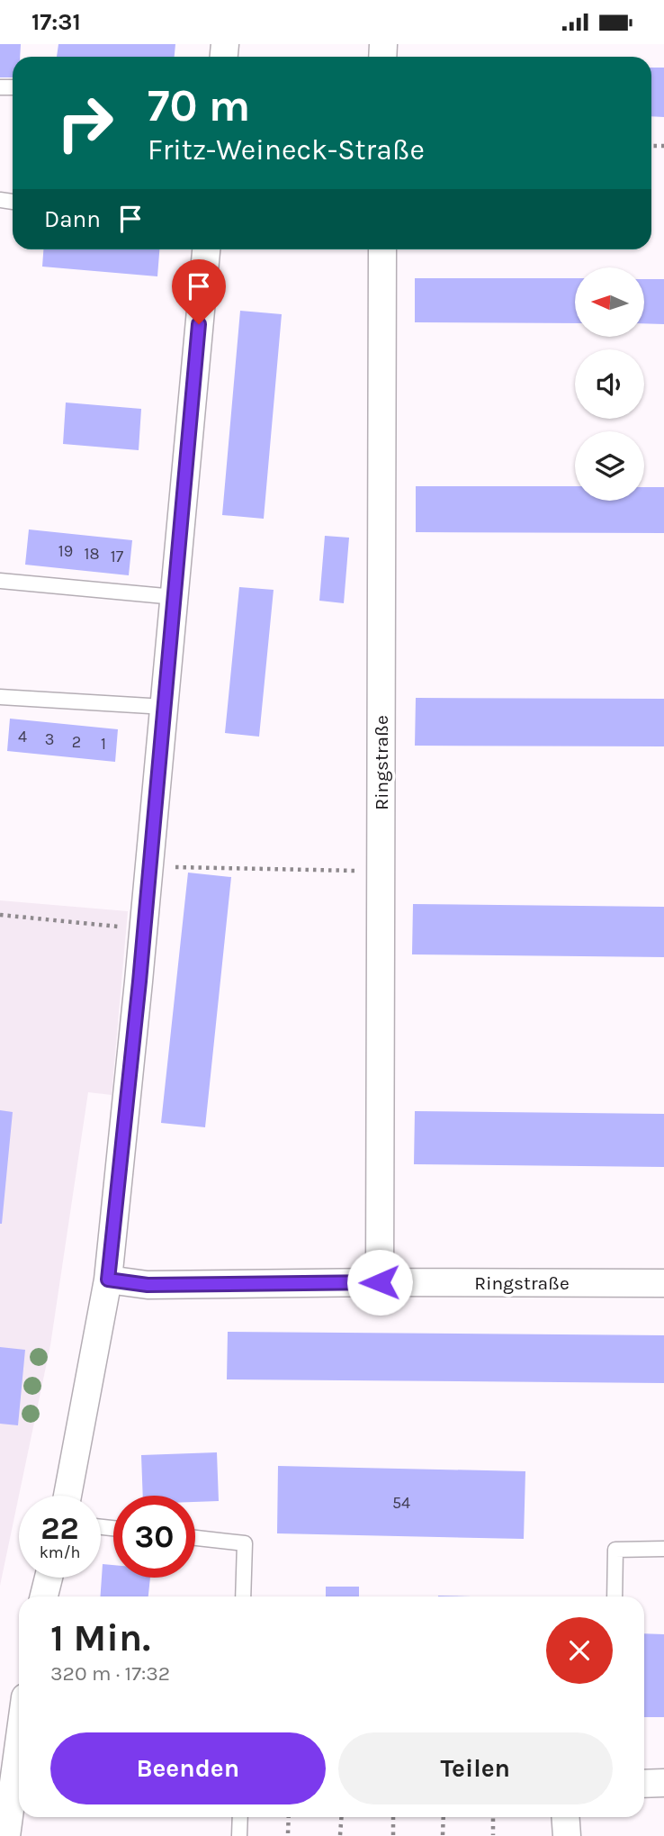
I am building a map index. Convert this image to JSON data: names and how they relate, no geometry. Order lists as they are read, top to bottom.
{
  "streets": {
    "street": ["Ringstraße"]
  },
  "house_numbers": [
    "19",
    "18",
    "17",
    "4",
    "3",
    "2",
    "1",
    "54"
  ],
  "north": "left",
  "page": {
    "status": "17:31",
    "turn": ["70 m", "Fritz-Weineck-Straße"],
    "then": "Dann",
    "speed": "22 km/h",
    "limit": "30",
    "heading": ["1 Min.", "320 m · 17:32"],
    "buttons": ["Beenden", "Teilen"]
  }
}
